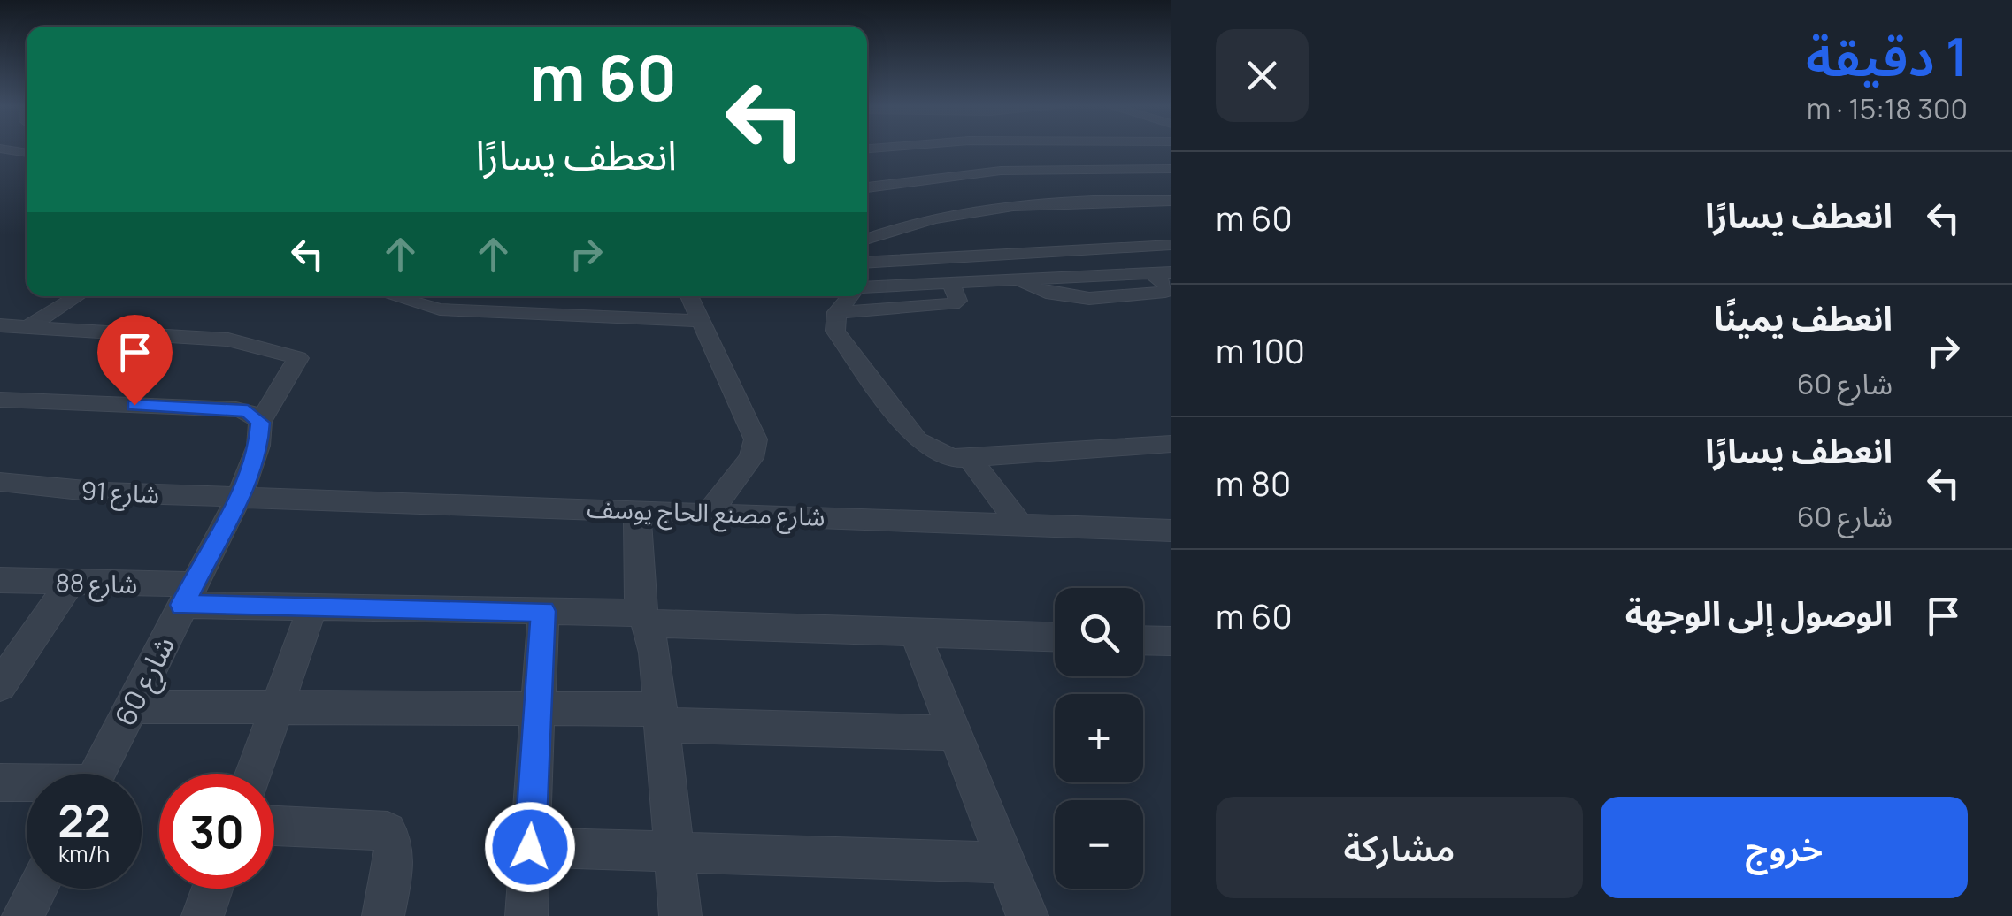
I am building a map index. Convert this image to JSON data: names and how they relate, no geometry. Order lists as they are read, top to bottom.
{
  "streets": {
    "street": [
      "شارع 91",
      "شارع مصنع الحاج يوسف",
      "شارع 88",
      "شارع 60"
    ]
  },
  "crossings": [
    ["شارع 91", "شارع مصنع الحاج يوسف"],
    ["شارع 91", "شارع 60"],
    ["شارع مصنع الحاج يوسف", "شارع 60"],
    ["شارع 88", "شارع 60"]
  ],
  "page": {
    "heading": ["1 دقيقة", "300 m · 15:18"],
    "turn": ["60 m", "انعطف يسارًا"],
    "list": [
      {
        "name": "انعطف يسارًا",
        "value": "60 m"
      },
      {
        "name": "انعطف يمينًا",
        "note": "شارع 60",
        "value": "100 m"
      },
      {
        "name": "انعطف يسارًا",
        "note": "شارع 60",
        "value": "80 m"
      },
      {
        "name": "الوصول إلى الوجهة",
        "value": "60 m"
      }
    ],
    "map_buttons": ["+", "−"],
    "speed": "22 km/h",
    "limit": "30",
    "buttons": ["خروج", "مشاركة"]
  }
}
